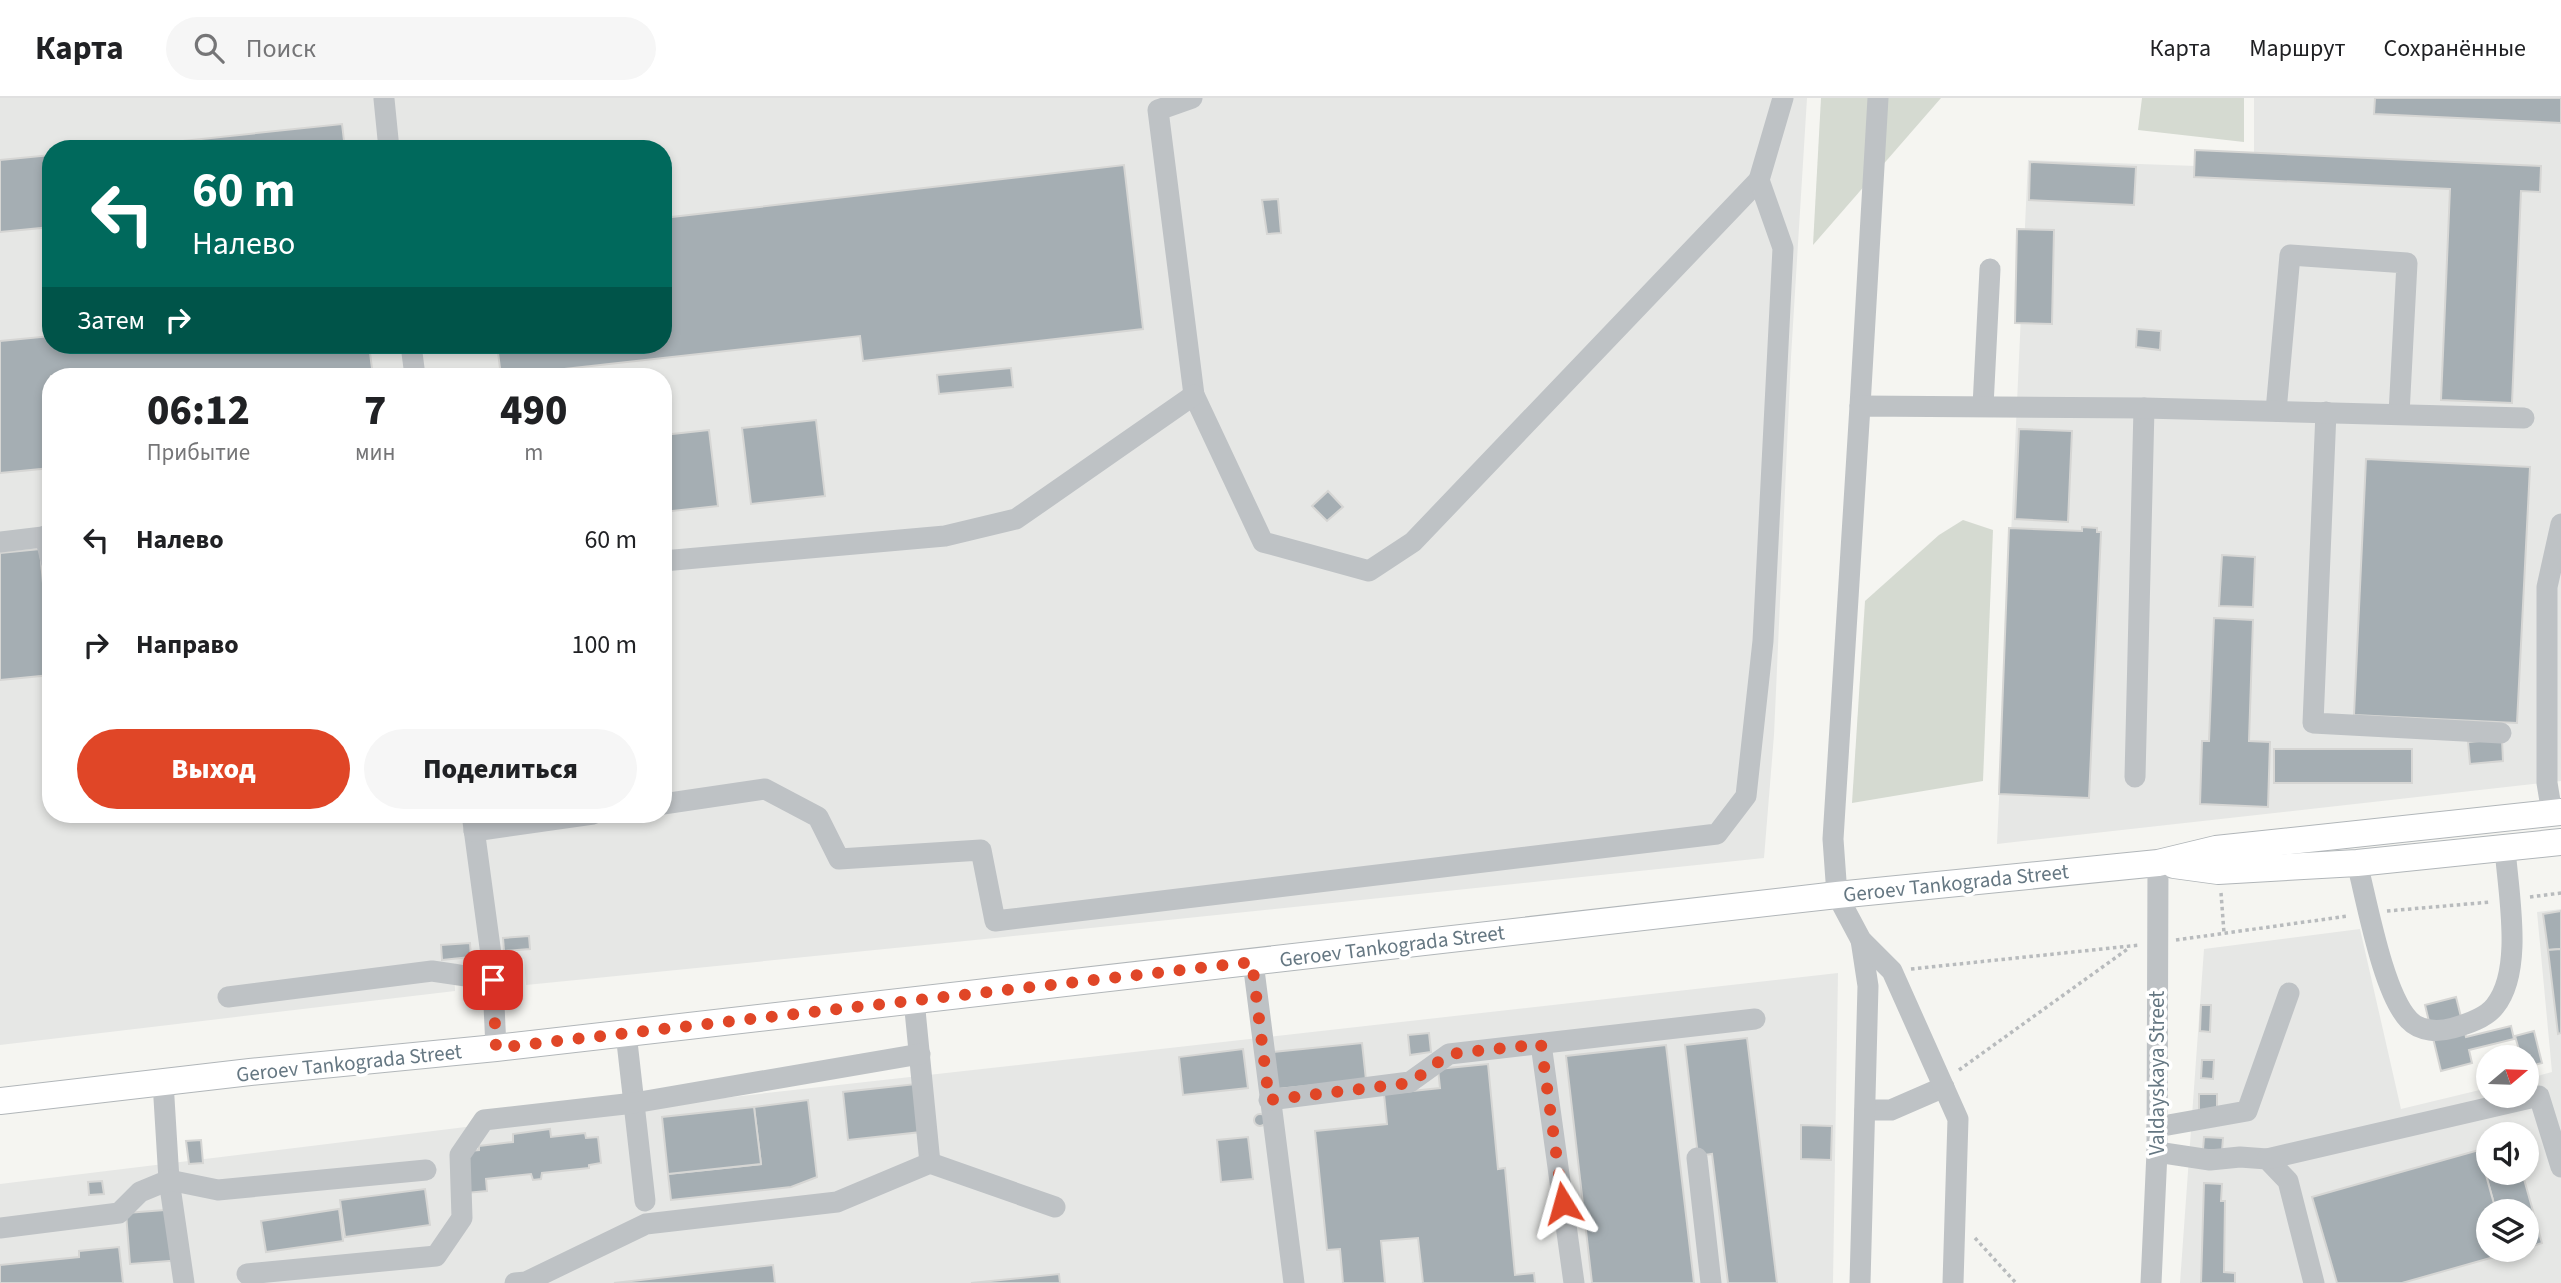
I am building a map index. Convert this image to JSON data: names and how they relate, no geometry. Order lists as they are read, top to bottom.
{
  "streets": {
    "main road": ["Geroev Tankograda Street"],
    "street": ["Valdayskaya Street"]
  },
  "crossings": [
    ["Geroev Tankograda Street", "Valdayskaya Street"]
  ],
  "north": "right",
  "page": {
    "header": "Карта",
    "search": "Поиск",
    "nav": ["Карта", "Маршрут", "Сохранённые"],
    "turn": ["60 m", "Налево"],
    "then": "Затем",
    "eta": [
      "06:12",
      "Прибытие",
      "7",
      "мин",
      "490",
      "m"
    ],
    "list": [
      {
        "name": "Налево",
        "value": "60 m"
      },
      {
        "name": "Направо",
        "value": "100 m"
      }
    ],
    "buttons": ["Выход", "Поделиться"]
  }
}
